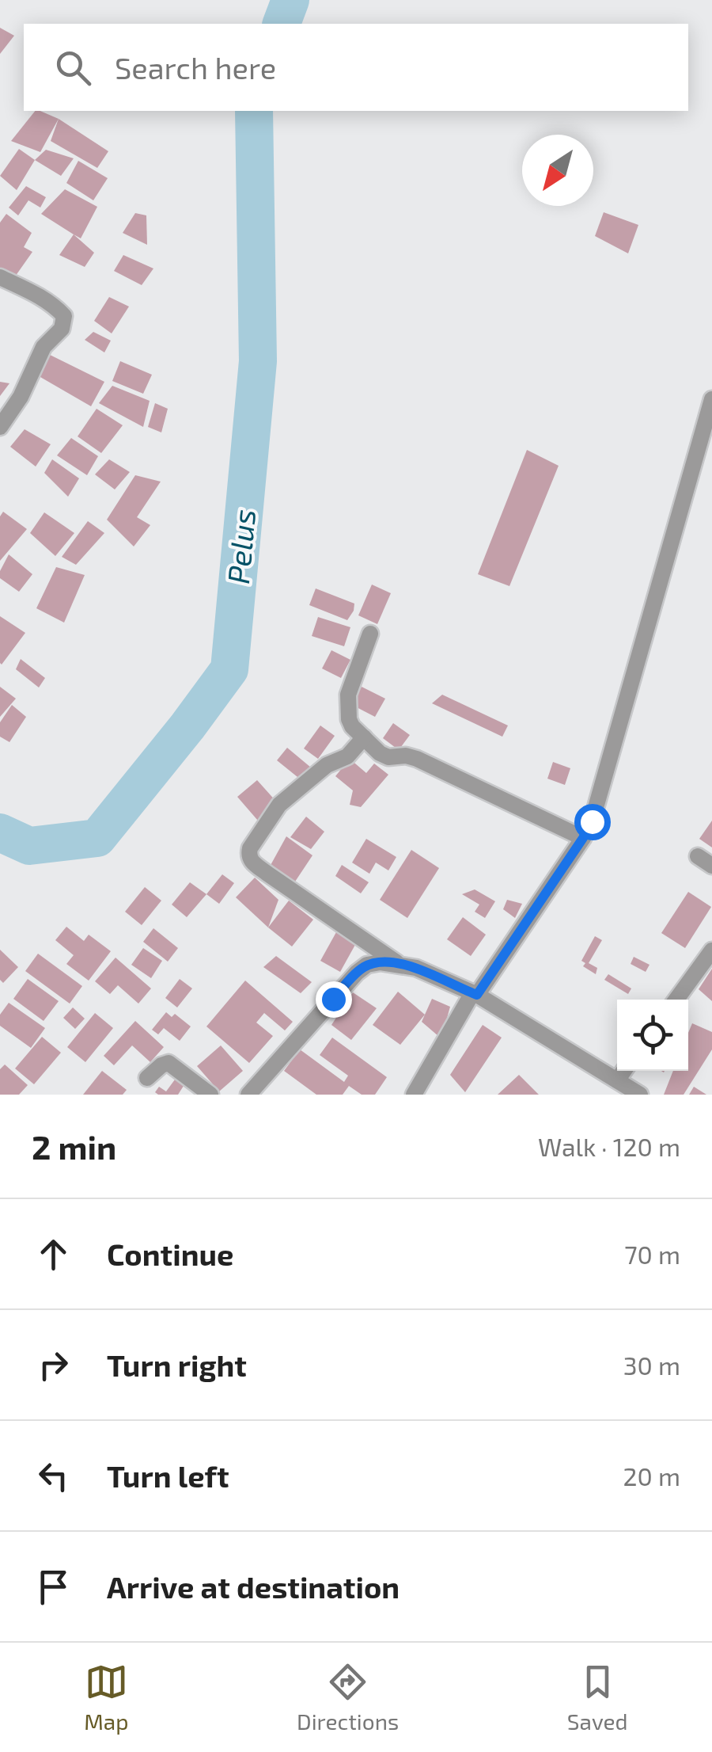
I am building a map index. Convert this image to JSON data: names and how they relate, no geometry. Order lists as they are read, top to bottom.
{
  "water": ["Pelus"],
  "north": "bottom left",
  "page": {
    "search": "Search here",
    "heading": ["2 min", "Walk · 120 m"],
    "list": [
      ["Continue", "70 m"],
      ["Turn right", "30 m"],
      ["Turn left", "20 m"],
      "Arrive at destination"
    ],
    "nav": ["Map", "Directions", "Saved"]
  }
}
